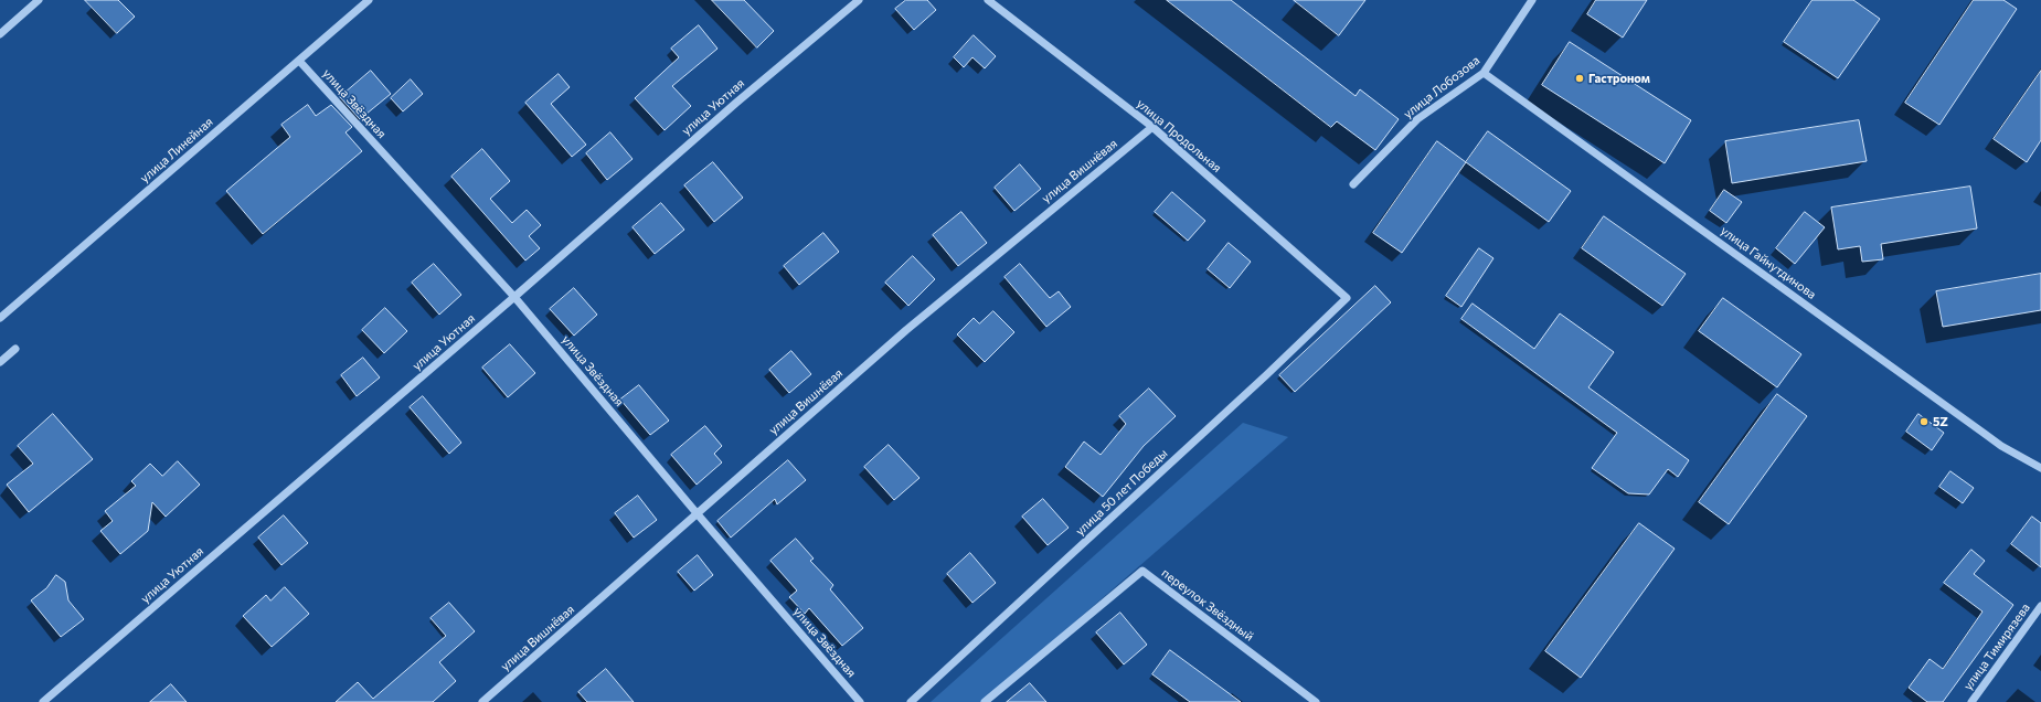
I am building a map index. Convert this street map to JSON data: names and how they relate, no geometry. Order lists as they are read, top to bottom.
{
  "streets": {
    "street": [
      "улица Лобозова",
      "улица Звёздная",
      "улица Уютная",
      "улица Продольная",
      "улица Линейная",
      "улица Вишнёвая",
      "улица Гайнутдинова",
      "улица 50 лет Победы",
      "переулок Звёздный",
      "улица Тимирязева"
    ]
  },
  "crossings": [
    ["улица Лобозова", "улица Гайнутдинова"],
    ["улица Звёздная", "улица Уютная"],
    ["улица Звёздная", "улица Линейная"],
    ["улица Звёздная", "улица Вишнёвая"],
    ["улица Продольная", "улица Вишнёвая"],
    ["улица Продольная", "улица 50 лет Победы"]
  ],
  "places": ["Гастроном", "5Z"]
}
